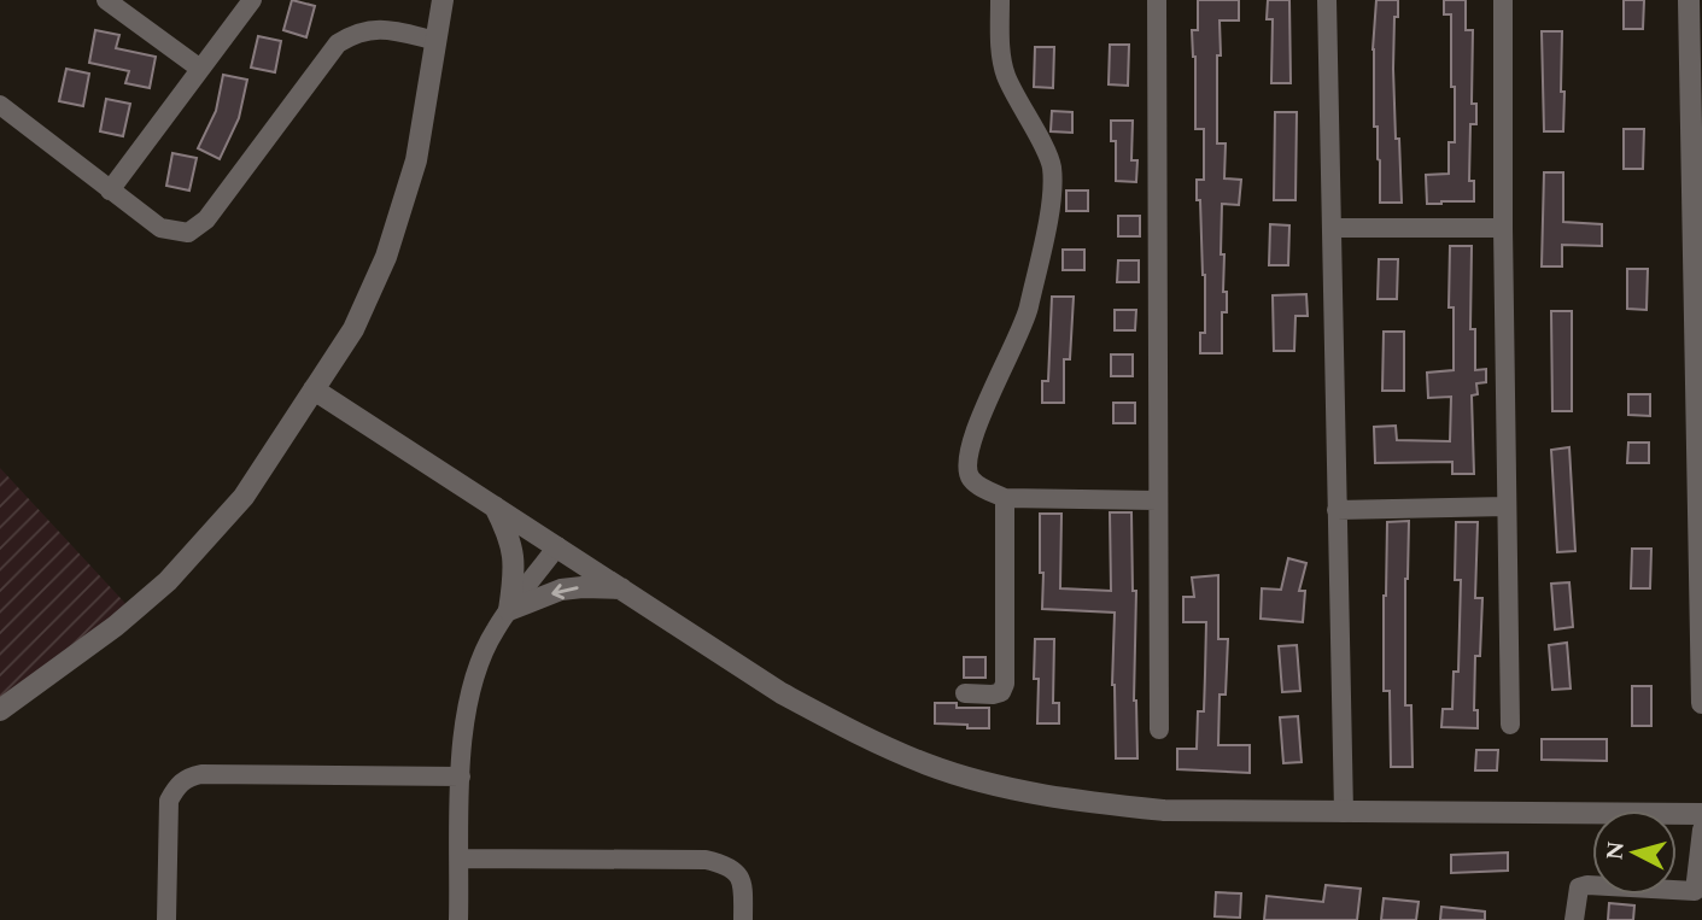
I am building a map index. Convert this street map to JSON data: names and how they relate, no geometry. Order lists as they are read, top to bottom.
{
  "north": "left"
}
